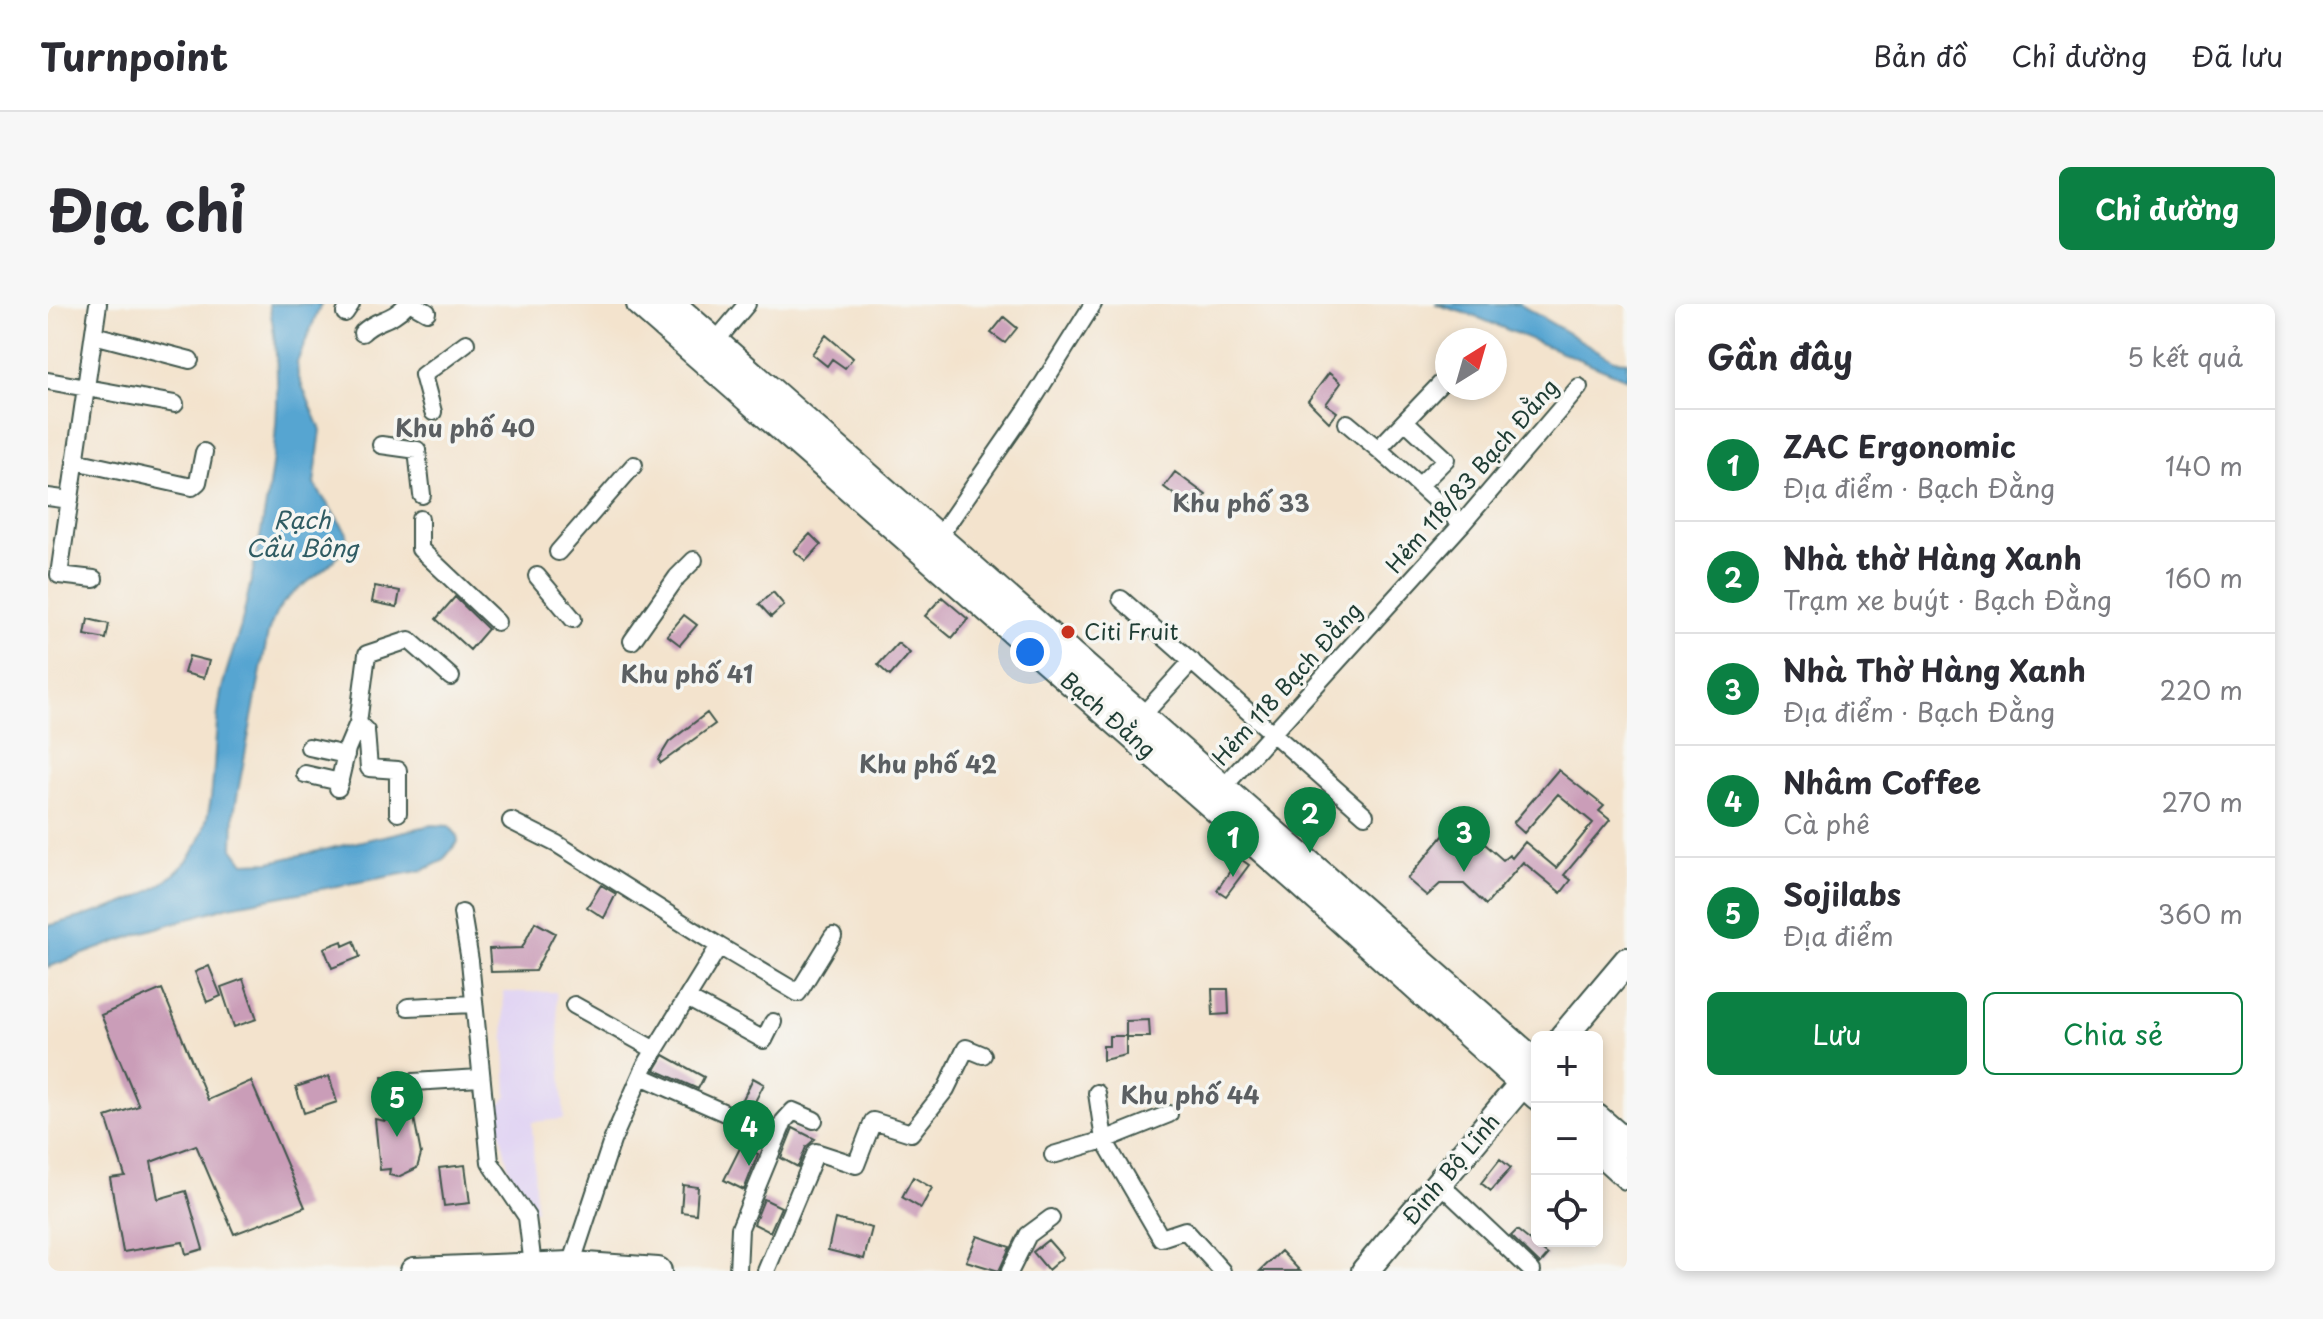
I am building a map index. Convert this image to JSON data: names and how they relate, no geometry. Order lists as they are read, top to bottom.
{
  "streets": {
    "main road": ["Bạch Đằng", "Đinh Bộ Lĩnh"],
    "street": ["Hẻm 118/83 Bạch Đằng", "Hẻm 118 Bạch Đằng"]
  },
  "crossings": [
    ["Hẻm 118/83 Bạch Đằng", "Hẻm 118 Bạch Đằng"],
    ["Hẻm 118 Bạch Đằng", "Bạch Đằng"]
  ],
  "districts": [
    "Khu phố 40",
    "Khu phố 33",
    "Khu phố 41",
    "Khu phố 42",
    "Khu phố 44"
  ],
  "water": ["Rạch Cầu Bông"],
  "places": ["Citi Fruit"],
  "north": "top right",
  "page": {
    "header": "Turnpoint",
    "nav": ["Bản đồ", "Chỉ đường", "Đã lưu"],
    "title": "Địa chỉ",
    "buttons": [
      "Chỉ đường",
      ["Lưu", "Chia sẻ"]
    ],
    "heading": ["Gần đây", "5 kết quả"],
    "list": [
      {
        "mark": "1",
        "name": "ZAC Ergonomic",
        "note": "Địa điểm · Bạch Đằng",
        "value": "140 m"
      },
      {
        "mark": "2",
        "name": "Nhà thờ Hàng Xanh",
        "note": "Trạm xe buýt · Bạch Đằng",
        "value": "160 m"
      },
      {
        "mark": "3",
        "name": "Nhà Thờ Hàng Xanh",
        "note": "Địa điểm · Bạch Đằng",
        "value": "220 m"
      },
      {
        "mark": "4",
        "name": "Nhâm Coffee",
        "note": "Cà phê",
        "value": "270 m"
      },
      {
        "mark": "5",
        "name": "Sojilabs",
        "note": "Địa điểm",
        "value": "360 m"
      }
    ],
    "pins": [
      "2",
      "3",
      "1",
      "5",
      "4"
    ],
    "map_buttons": ["+", "−"]
  }
}
